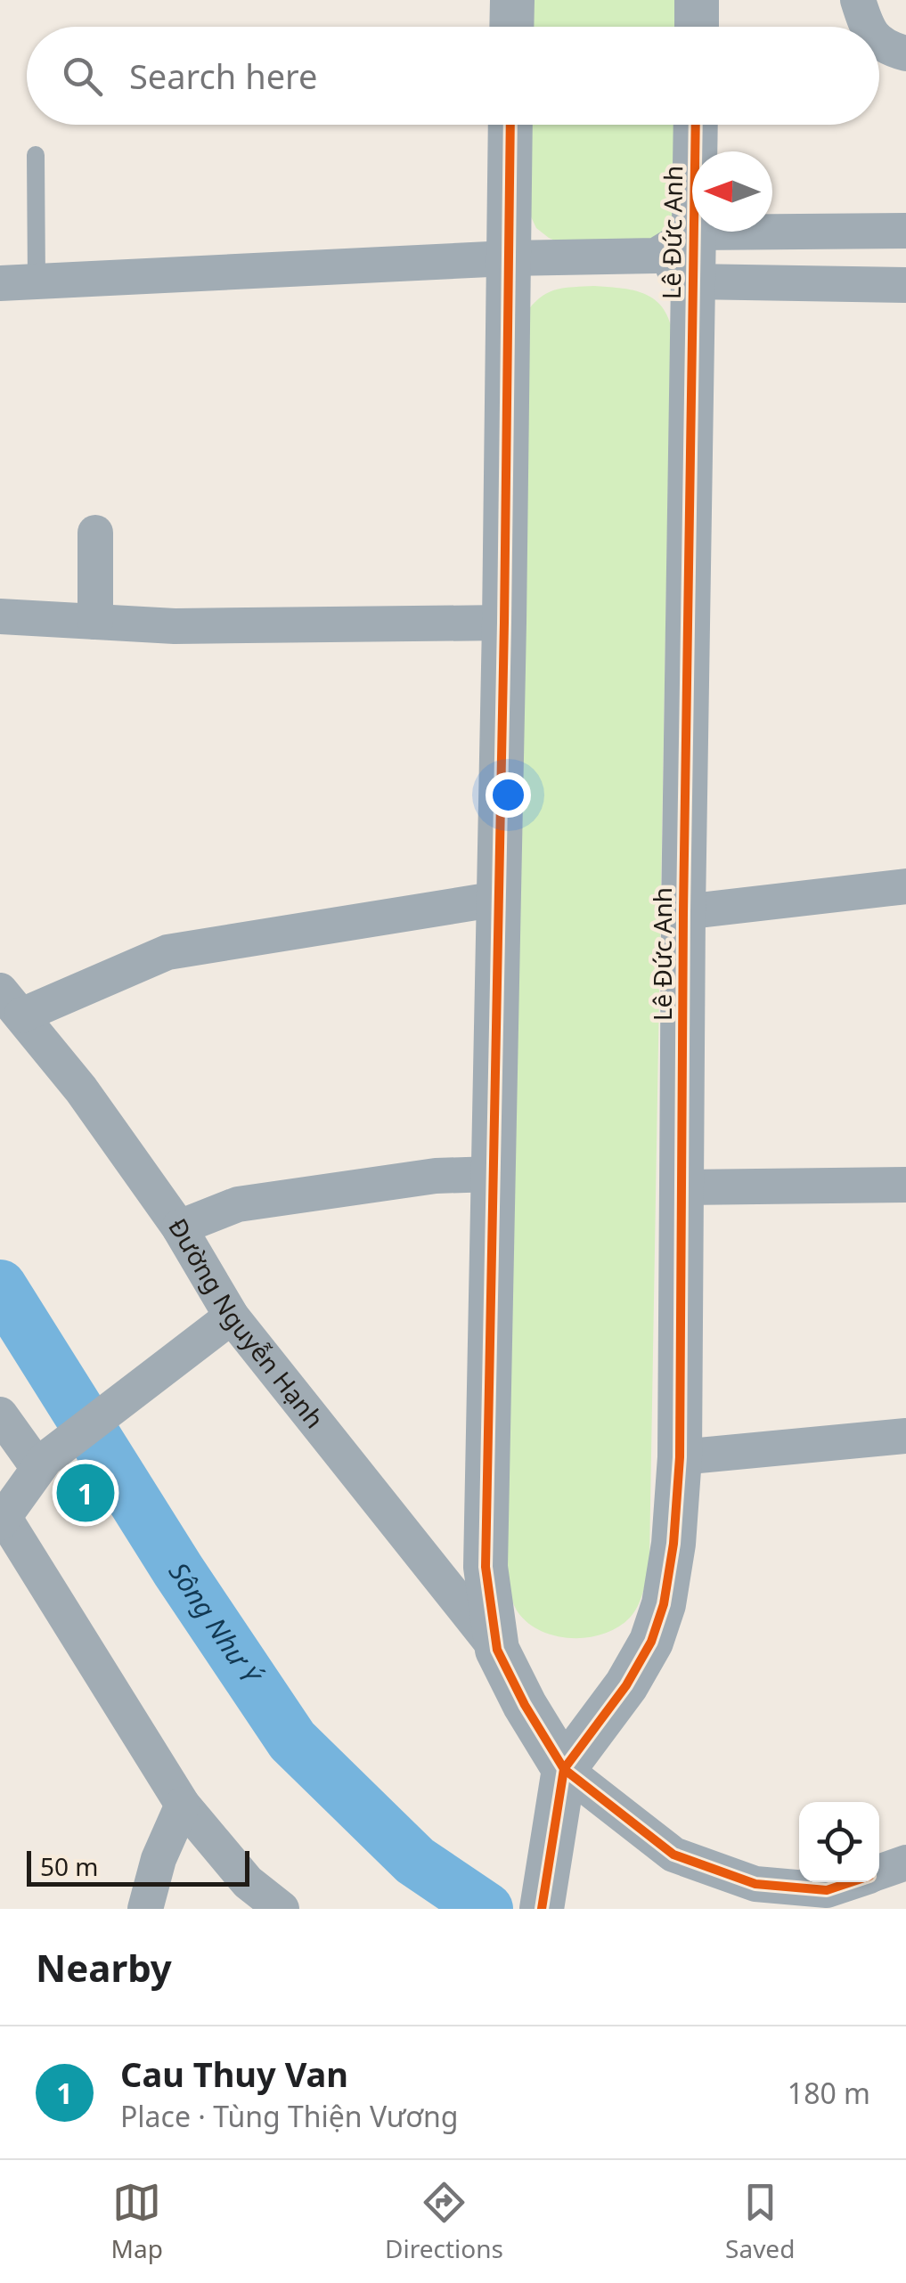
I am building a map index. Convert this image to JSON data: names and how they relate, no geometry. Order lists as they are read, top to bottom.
{
  "streets": {
    "street": ["Lê Đức Anh", "Đường Nguyễn Hạnh"]
  },
  "water": ["Sông Như Ý"],
  "scale_bar": "50 m",
  "north": "left",
  "page": {
    "search": "Search here",
    "pins": "1",
    "scale": "50 m",
    "heading": "Nearby",
    "list": [
      {
        "mark": "1",
        "name": "Cau Thuy Van",
        "note": "Place · Tùng Thiện Vương",
        "value": "180 m"
      }
    ],
    "nav": ["Map", "Directions", "Saved"]
  }
}
